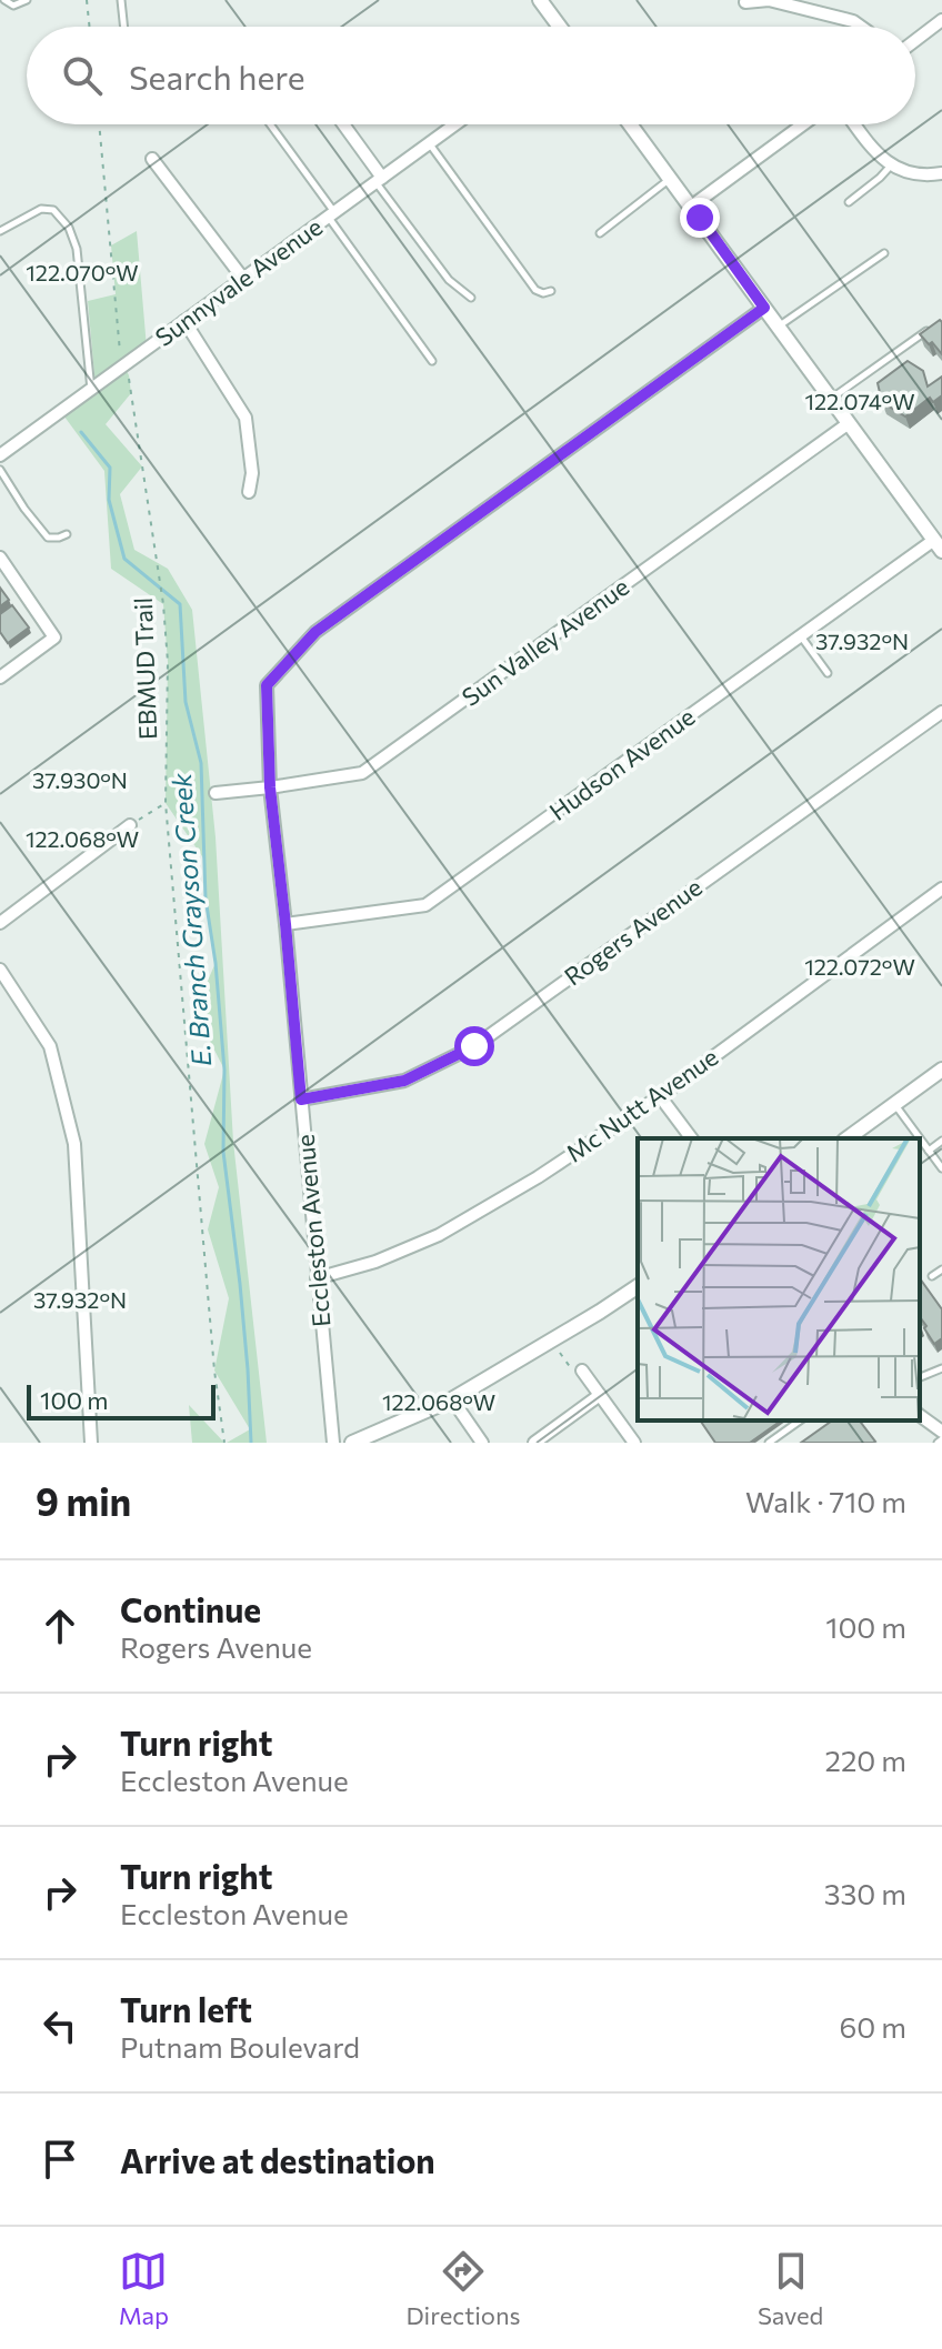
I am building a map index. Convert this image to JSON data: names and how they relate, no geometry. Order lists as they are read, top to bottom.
{
  "streets": {
    "street": [
      "Sunnyvale Avenue",
      "Sun Valley Avenue",
      "Hudson Avenue",
      "Rogers Avenue",
      "Mc Nutt Avenue",
      "Eccleston Avenue"
    ],
    "path": ["EBMUD Trail"]
  },
  "crossings": [
    ["Sunnyvale Avenue", "EBMUD Trail"],
    ["Sun Valley Avenue", "Eccleston Avenue"],
    ["Hudson Avenue", "Eccleston Avenue"],
    ["Rogers Avenue", "Eccleston Avenue"],
    ["Mc Nutt Avenue", "Eccleston Avenue"]
  ],
  "water": ["E. Branch Grayson Creek"],
  "scale_bar": "100 m",
  "page": {
    "search": "Search here",
    "scale": "100 m",
    "heading": ["9 min", "Walk · 710 m"],
    "list": [
      ["Continue", "Rogers Avenue", "100 m"],
      ["Turn right", "Eccleston Avenue", "220 m"],
      ["Turn right", "Eccleston Avenue", "330 m"],
      ["Turn left", "Putnam Boulevard", "60 m"],
      "Arrive at destination"
    ],
    "nav": ["Map", "Directions", "Saved"]
  },
  "coordinates": [
    "122.070°W",
    "122.074°W",
    "37.932°N",
    "37.930°N",
    "122.068°W",
    "122.072°W"
  ]
}
